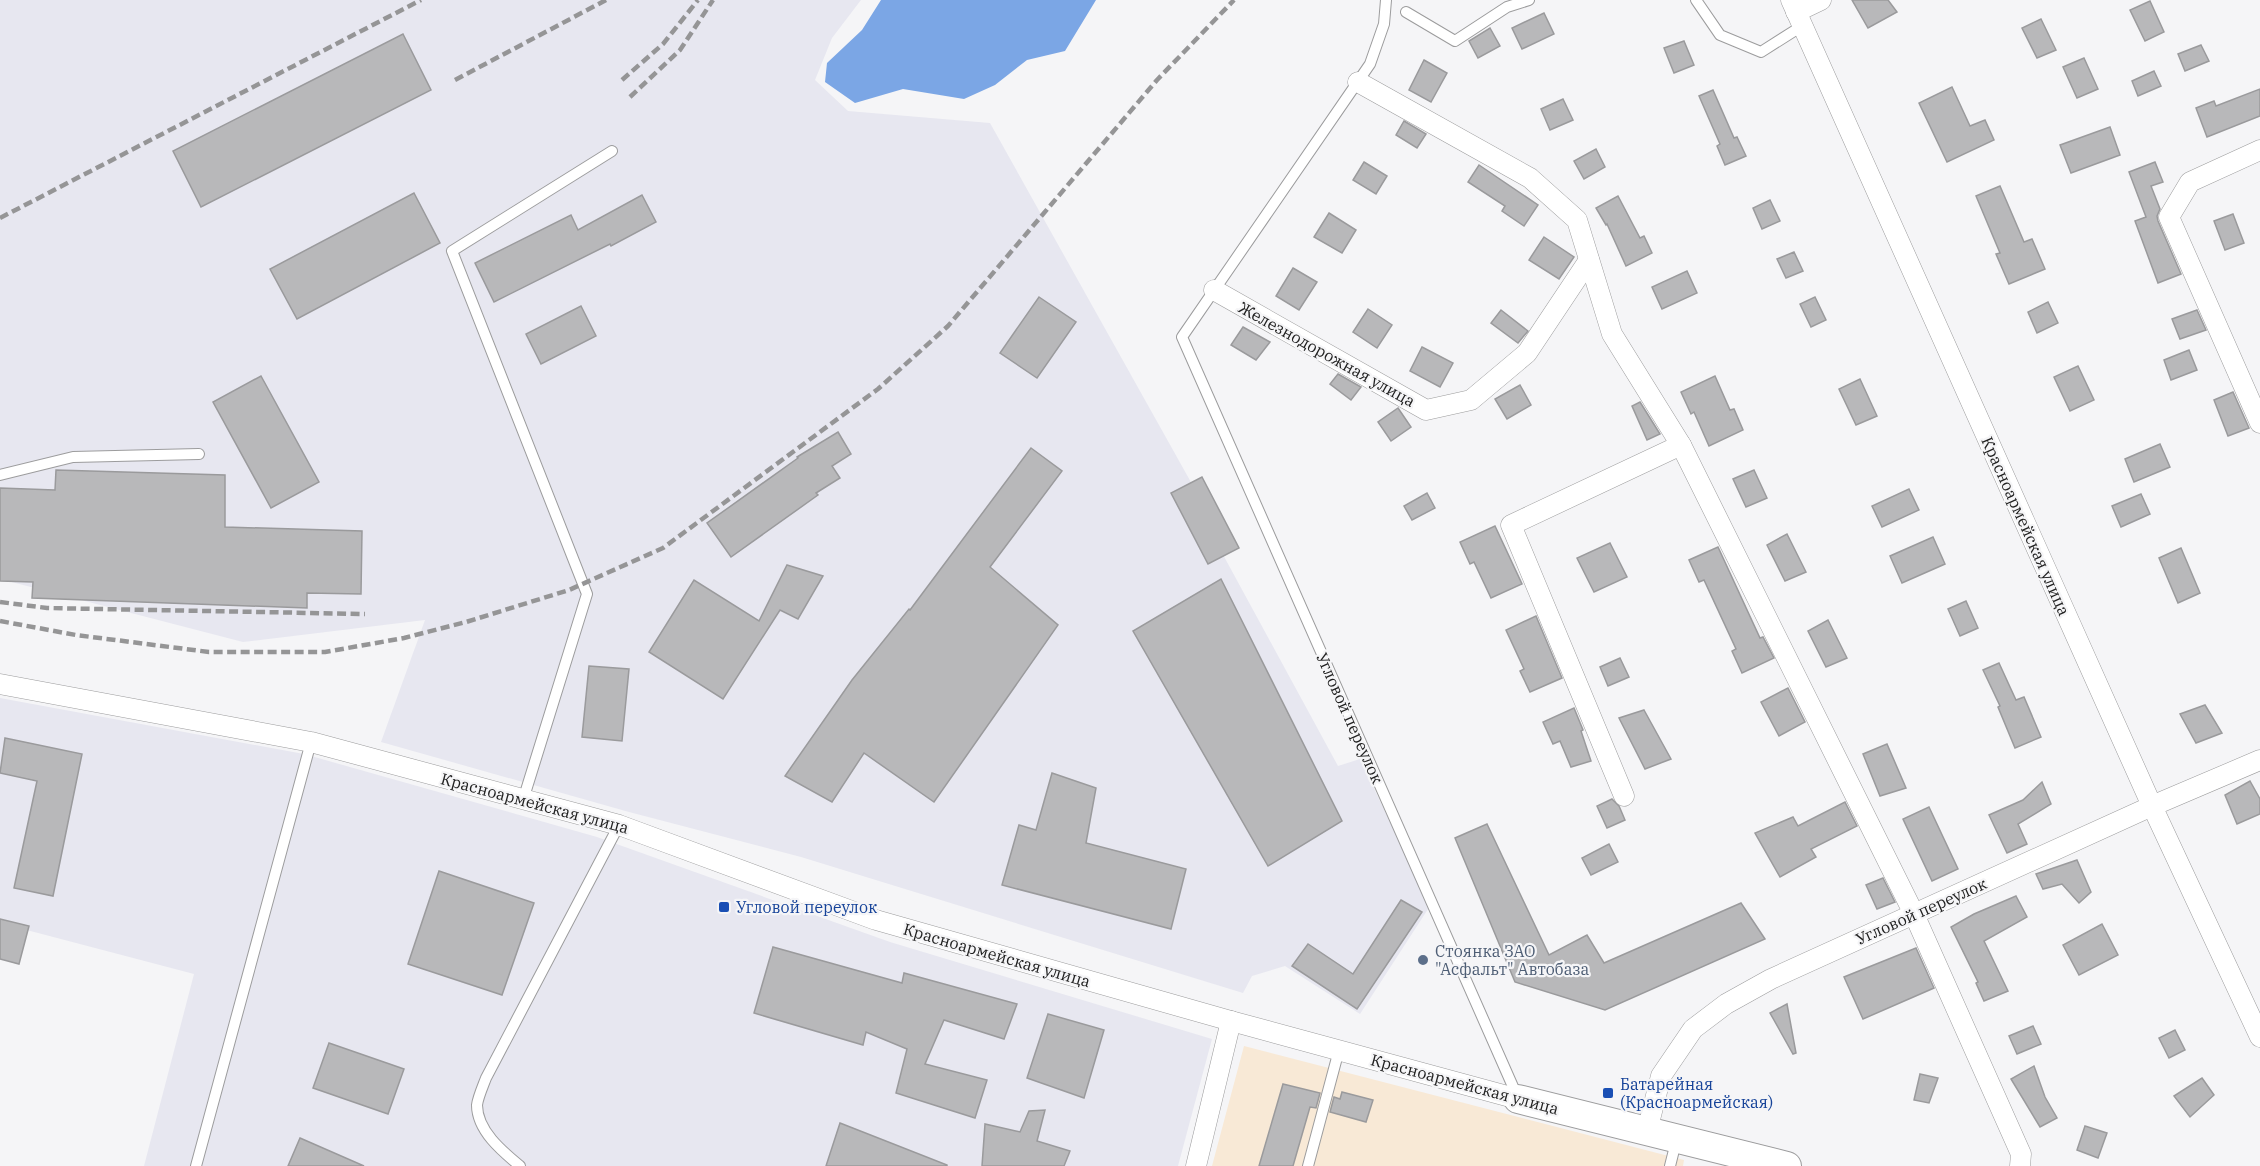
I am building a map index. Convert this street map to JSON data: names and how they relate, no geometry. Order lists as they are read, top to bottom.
{
  "streets": {
    "street": ["Железнодорожная улица", "Красноармейская улица", "Угловой переулок"]
  },
  "crossings": [
    ["Железнодорожная улица", "Угловой переулок"],
    ["Красноармейская улица", "Угловой переулок"]
  ],
  "places": {
    "transit": ["Угловой переулок", "Батарейная (Красноармейская)"],
    "other": ["Стоянка ЗАО \"Асфальт\" Автобаза"]
  }
}
